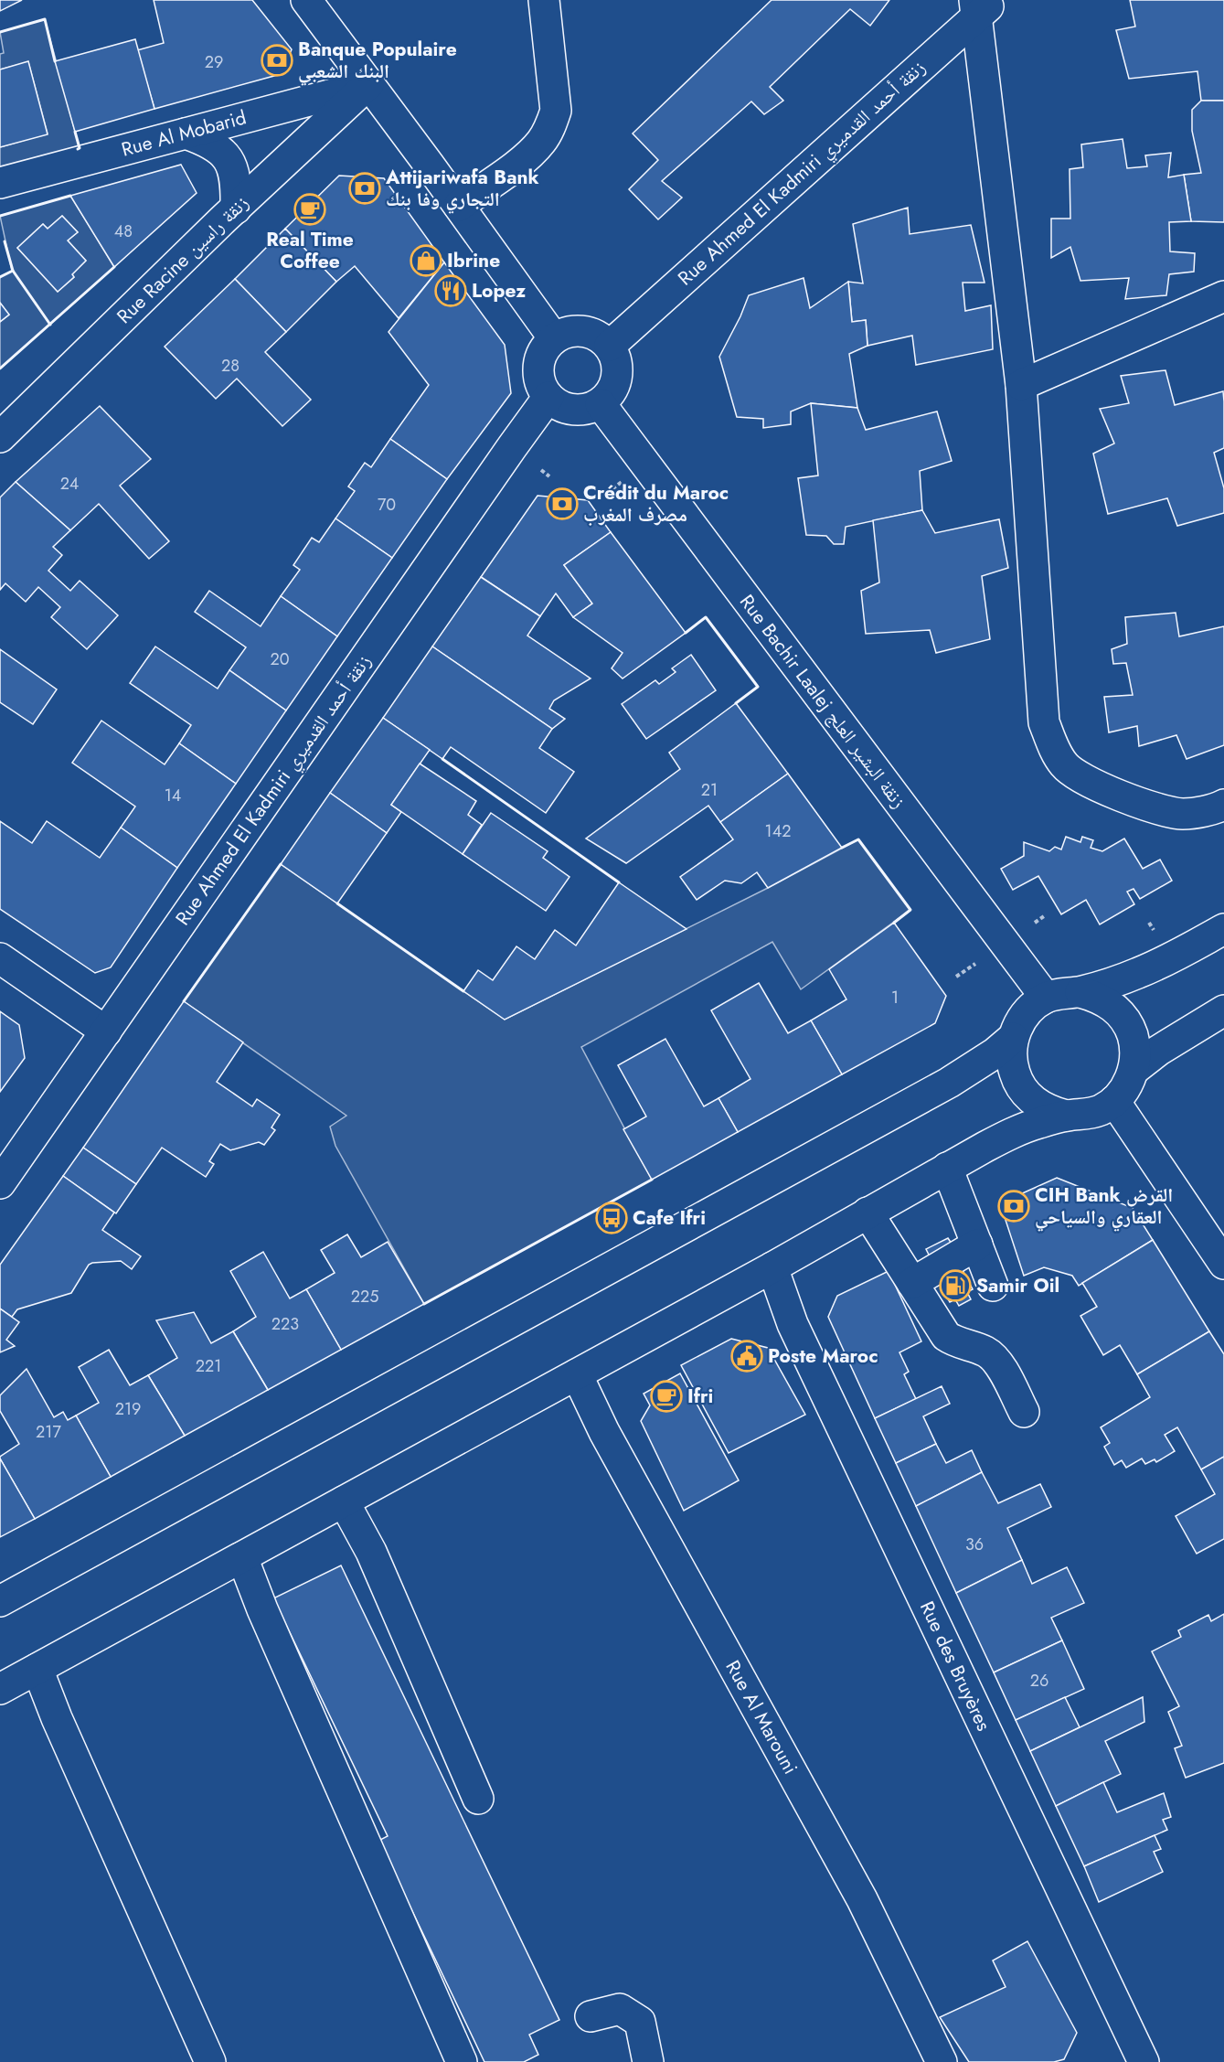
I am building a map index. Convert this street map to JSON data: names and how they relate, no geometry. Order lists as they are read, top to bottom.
{
  "streets": {
    "street": [
      "Rue Al Mobarid",
      "Rue Ahmed El Kadmiri زنقة أحمد القدميري",
      "Rue Racine زنقة راسين",
      "Rue Bachir Laalej زنقة البشير العلج",
      "Rue des Bruyères",
      "Rue Al Marouni"
    ]
  },
  "crossings": [
    ["Rue Al Mobarid", "Rue Racine زنقة راسين"],
    ["Rue Ahmed El Kadmiri زنقة أحمد القدميري", "Rue Bachir Laalej زنقة البشير العلج"]
  ],
  "places": {
    "bank": [
      "Banque Populaire البنك الشعبي",
      "Attijariwafa Bank التجاري وفا بنك",
      "Crédit du Maroc مصرف المغرب",
      "CIH Bank القرض العقاري والسياحي"
    ],
    "cafe": ["Real Time Coffee", "Ifri"],
    "shop": ["Ibrine"],
    "restaurant": ["Lopez"],
    "bus stop": ["Cafe Ifri"],
    "fuel station": ["Samir Oil"],
    "public building": ["Poste Maroc"]
  },
  "house_numbers": [
    "29",
    "48",
    "28",
    "24",
    "70",
    "20",
    "21",
    "14",
    "142",
    "1",
    "225",
    "223",
    "221",
    "219",
    "217",
    "36",
    "26"
  ]
}
